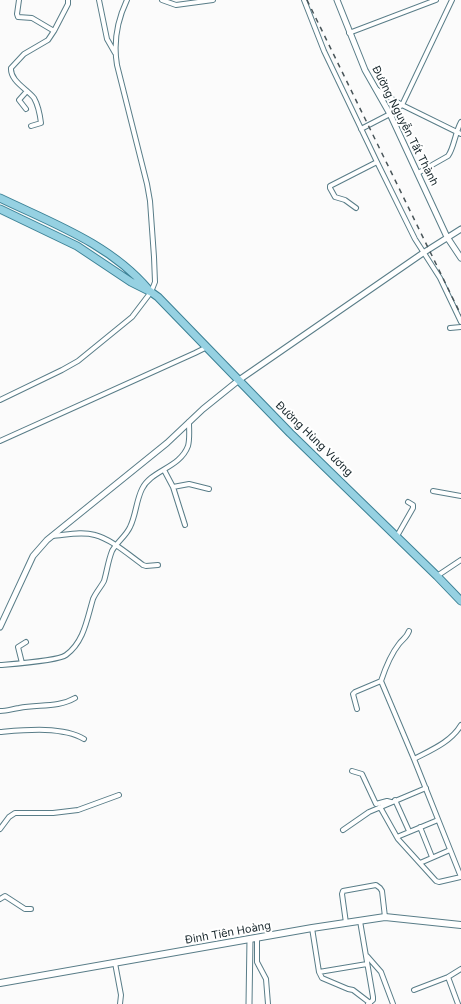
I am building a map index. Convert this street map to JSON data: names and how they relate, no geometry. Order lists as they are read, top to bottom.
{
  "streets": {
    "main road": ["Đường Hùng Vương", "Đinh Tiên Hoàng"],
    "street": ["Đường Nguyễn Tất Thành"]
  }
}
